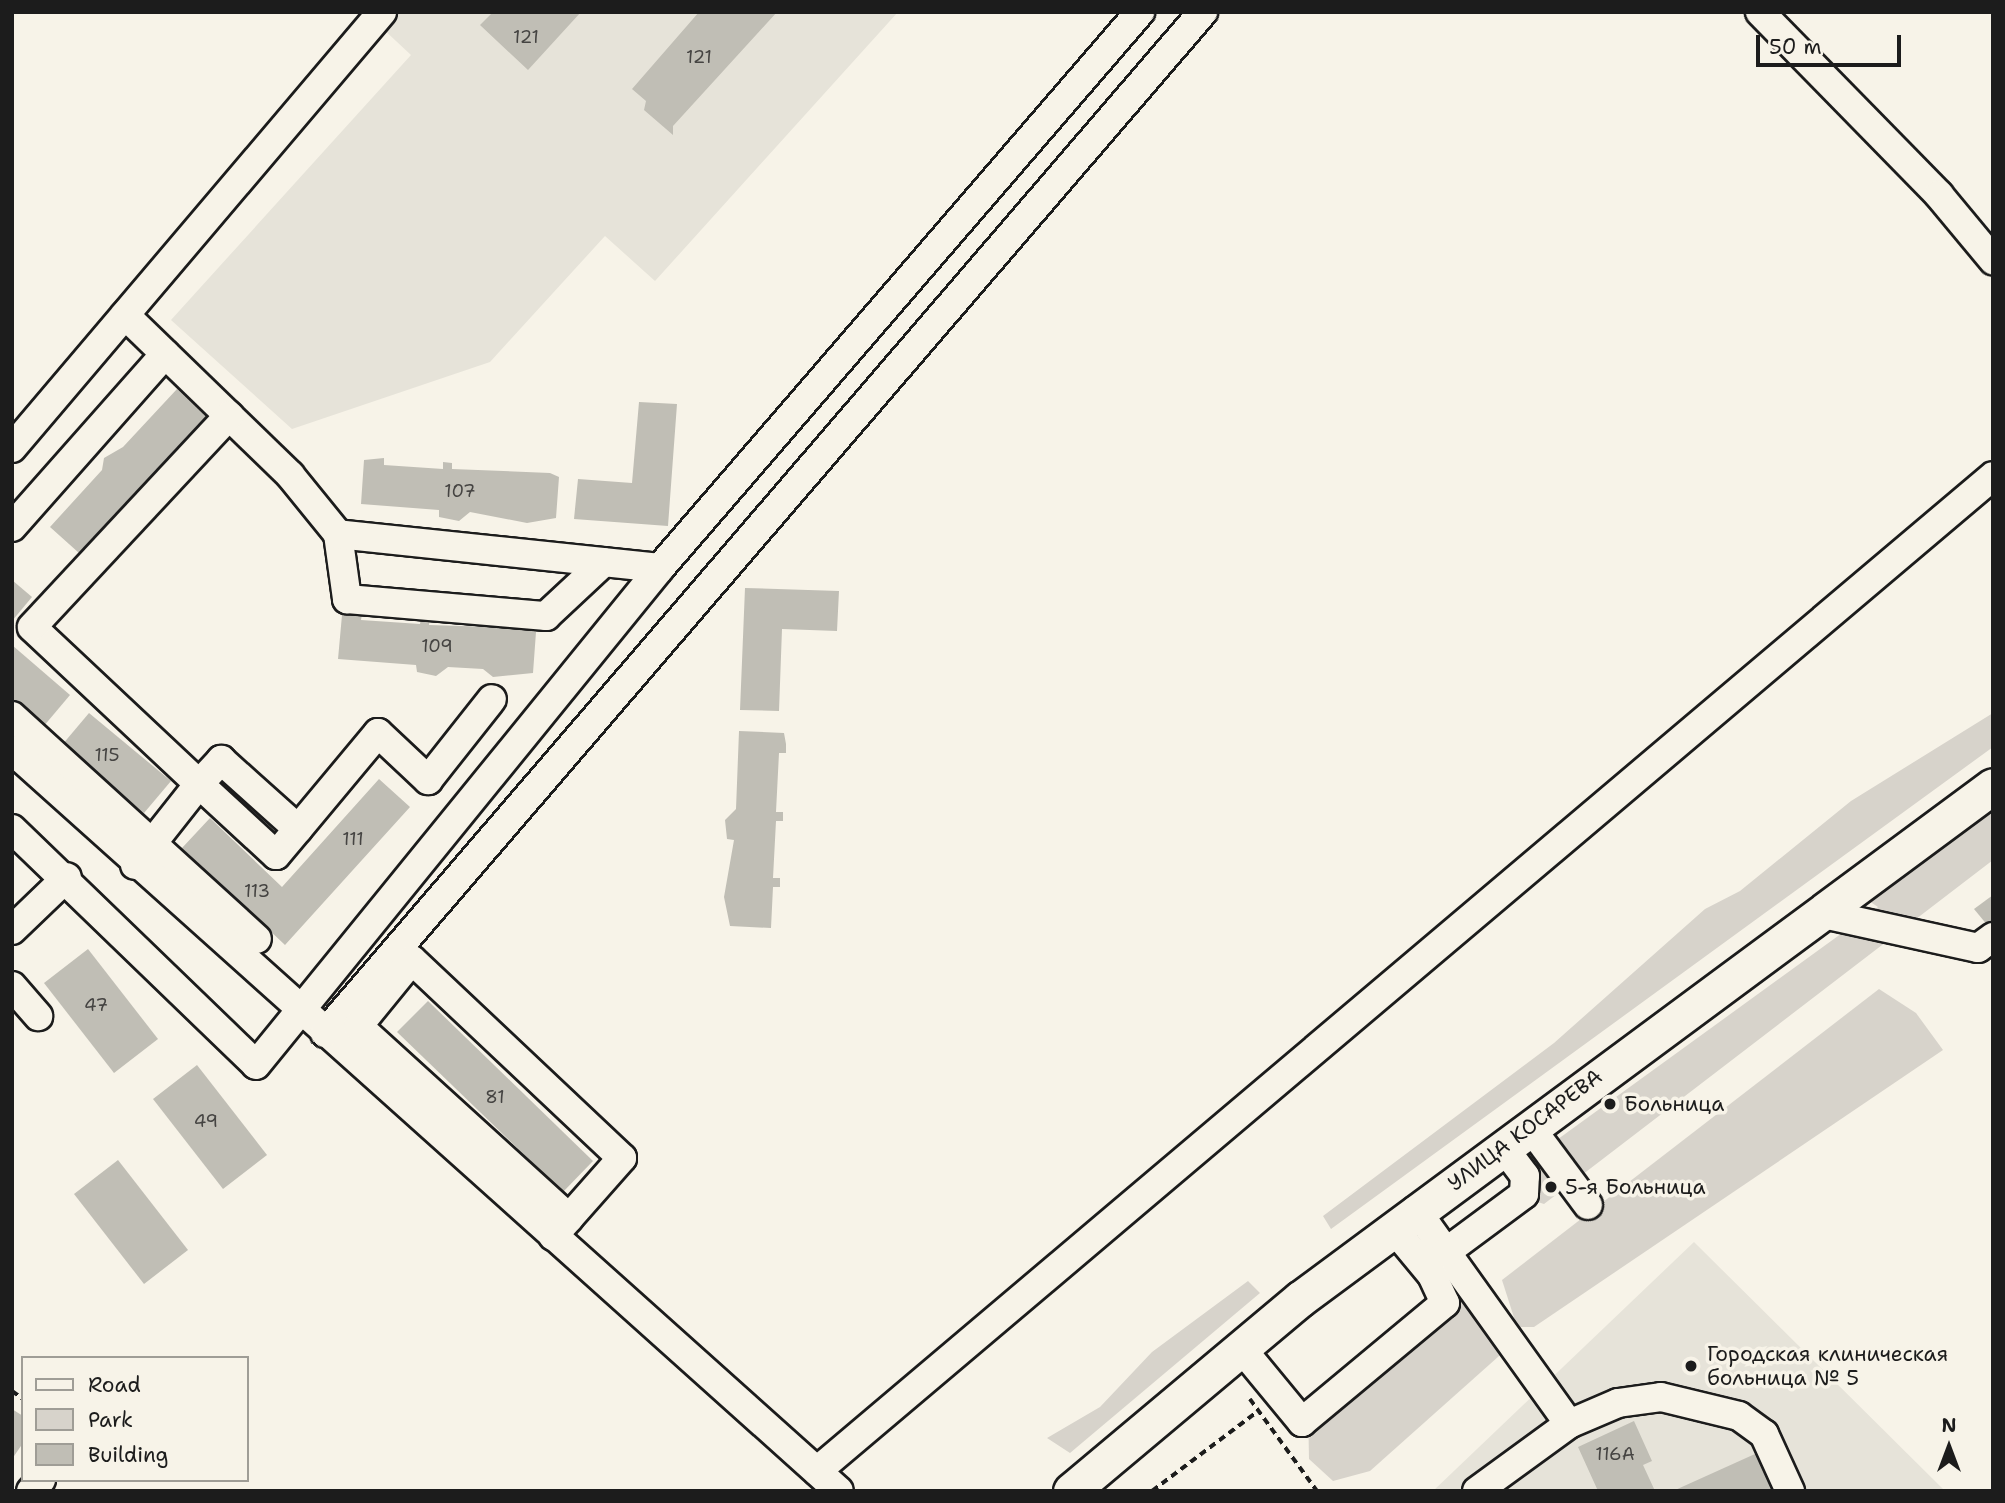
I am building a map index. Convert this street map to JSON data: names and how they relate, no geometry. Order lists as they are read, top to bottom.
{
  "streets": {
    "main road": ["УЛИЦА КОСАРЕВА"]
  },
  "places": ["Больница", "5-я Больница", "Городская клиническая больница № 5"],
  "house_numbers": [
    "121",
    "121",
    "107",
    "109",
    "115",
    "111",
    "113",
    "47",
    "81",
    "49",
    "116А"
  ],
  "legend": ["Road", "Park", "Building"],
  "scale_bar": "50 m",
  "north": "top"
}
